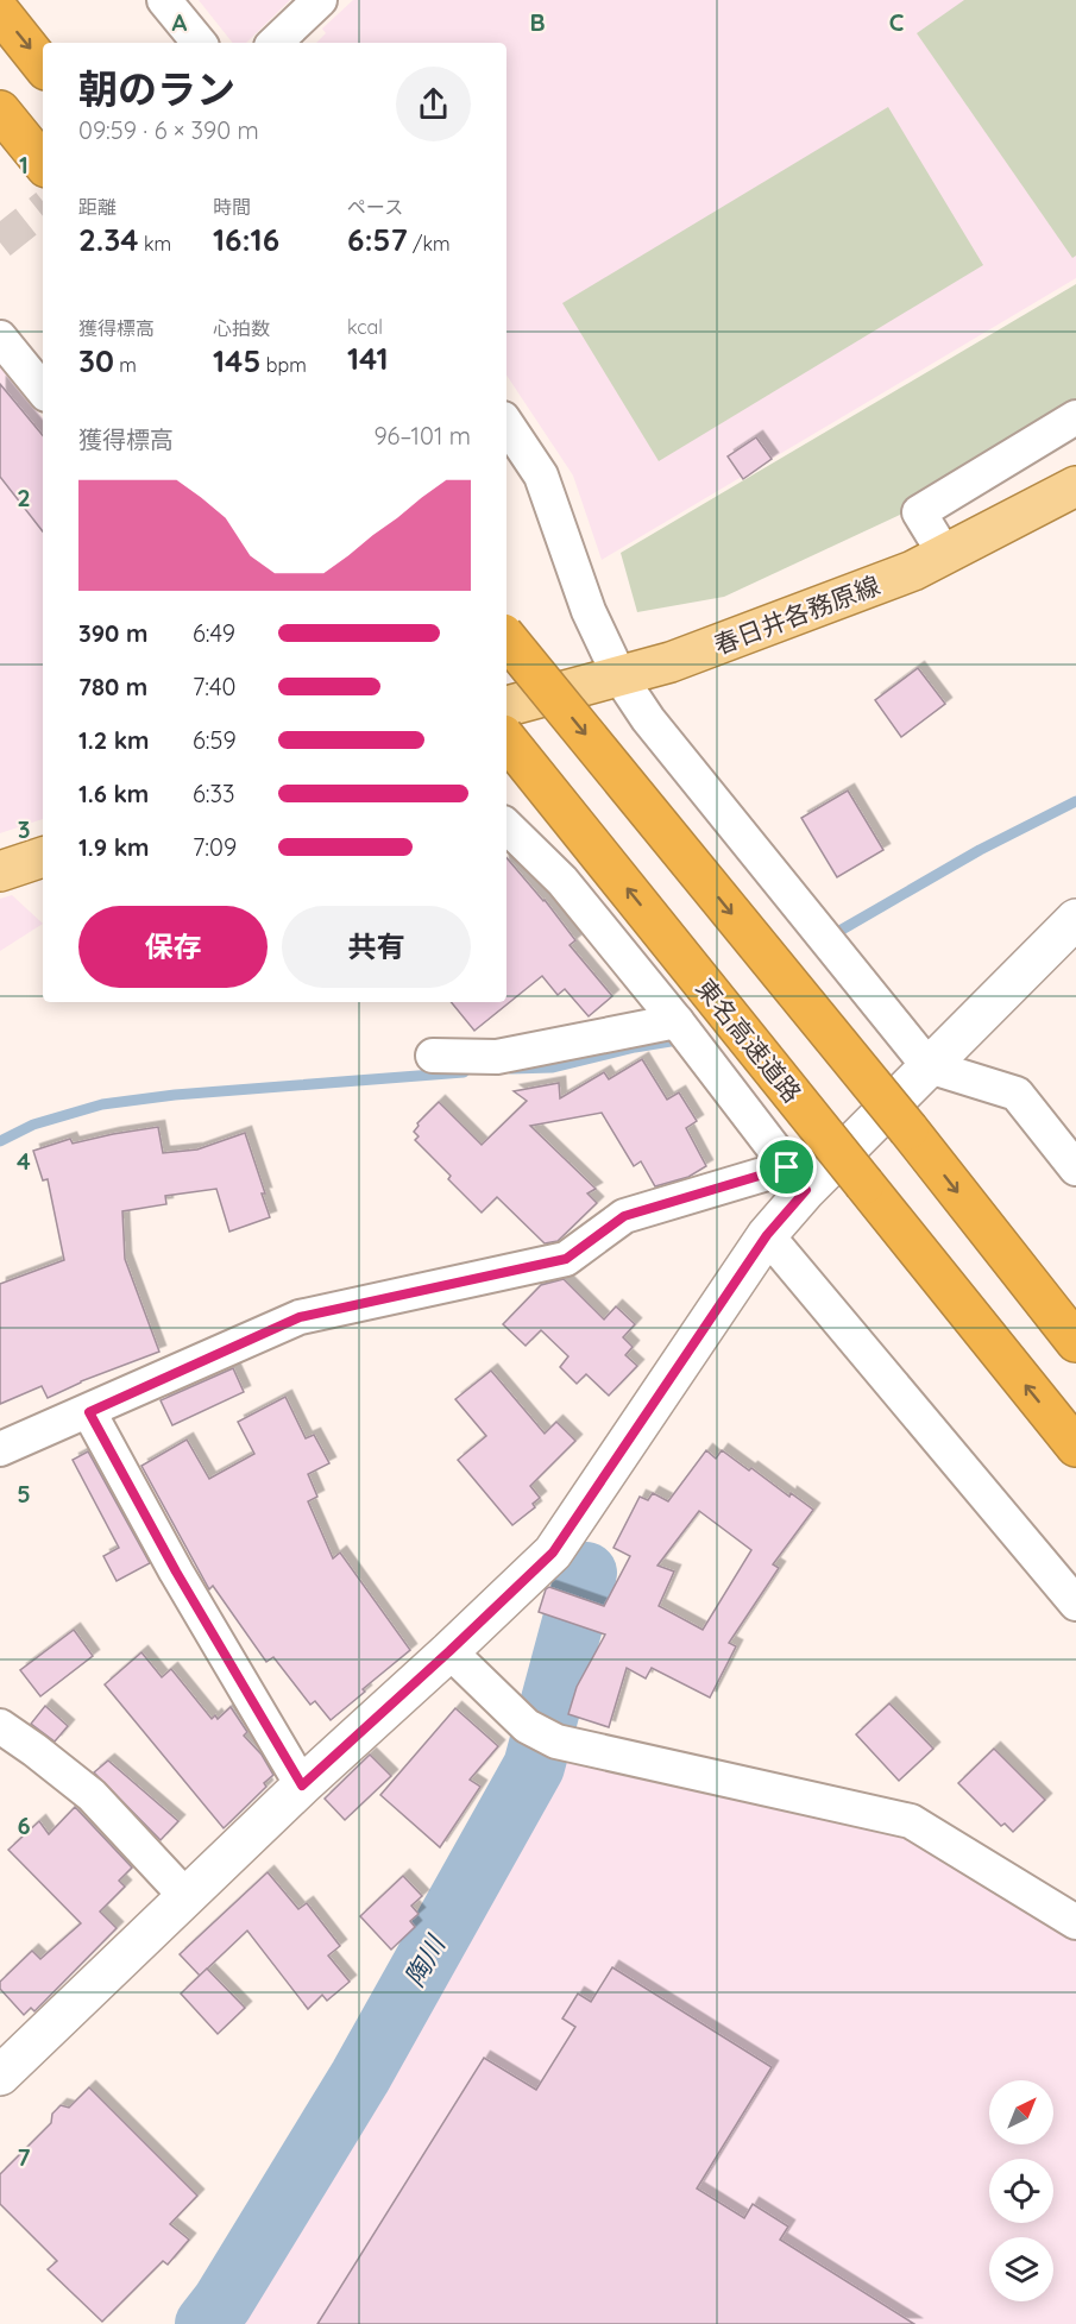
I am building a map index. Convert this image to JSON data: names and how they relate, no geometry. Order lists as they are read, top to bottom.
{
  "streets": {
    "highway": ["東名高速道路"],
    "main road": ["春日井各務原線"]
  },
  "water": ["陶川"],
  "north": "top right",
  "page": {
    "heading": ["朝のラン", "09:59 · 6 × 390 m"],
    "stats": [
      ["距離", "2.34 km"],
      ["時間", "16:16"],
      ["ペース", "6:57 /km"],
      ["獲得標高", "30 m"],
      ["心拍数", "145 bpm"],
      ["kcal", "141"]
    ],
    "chart": ["獲得標高", "96–101 m"],
    "list": [
      {
        "name": "390 m",
        "note": "6:49"
      },
      {
        "name": "780 m",
        "note": "7:40"
      },
      {
        "name": "1.2 km",
        "note": "6:59"
      },
      {
        "name": "1.6 km",
        "note": "6:33"
      },
      {
        "name": "1.9 km",
        "note": "7:09"
      }
    ],
    "buttons": ["保存", "共有"]
  },
  "grid": {
    "columns": ["A", "B", "C"],
    "rows": [
      "1",
      "2",
      "3",
      "4",
      "5",
      "6",
      "7"
    ]
  }
}
